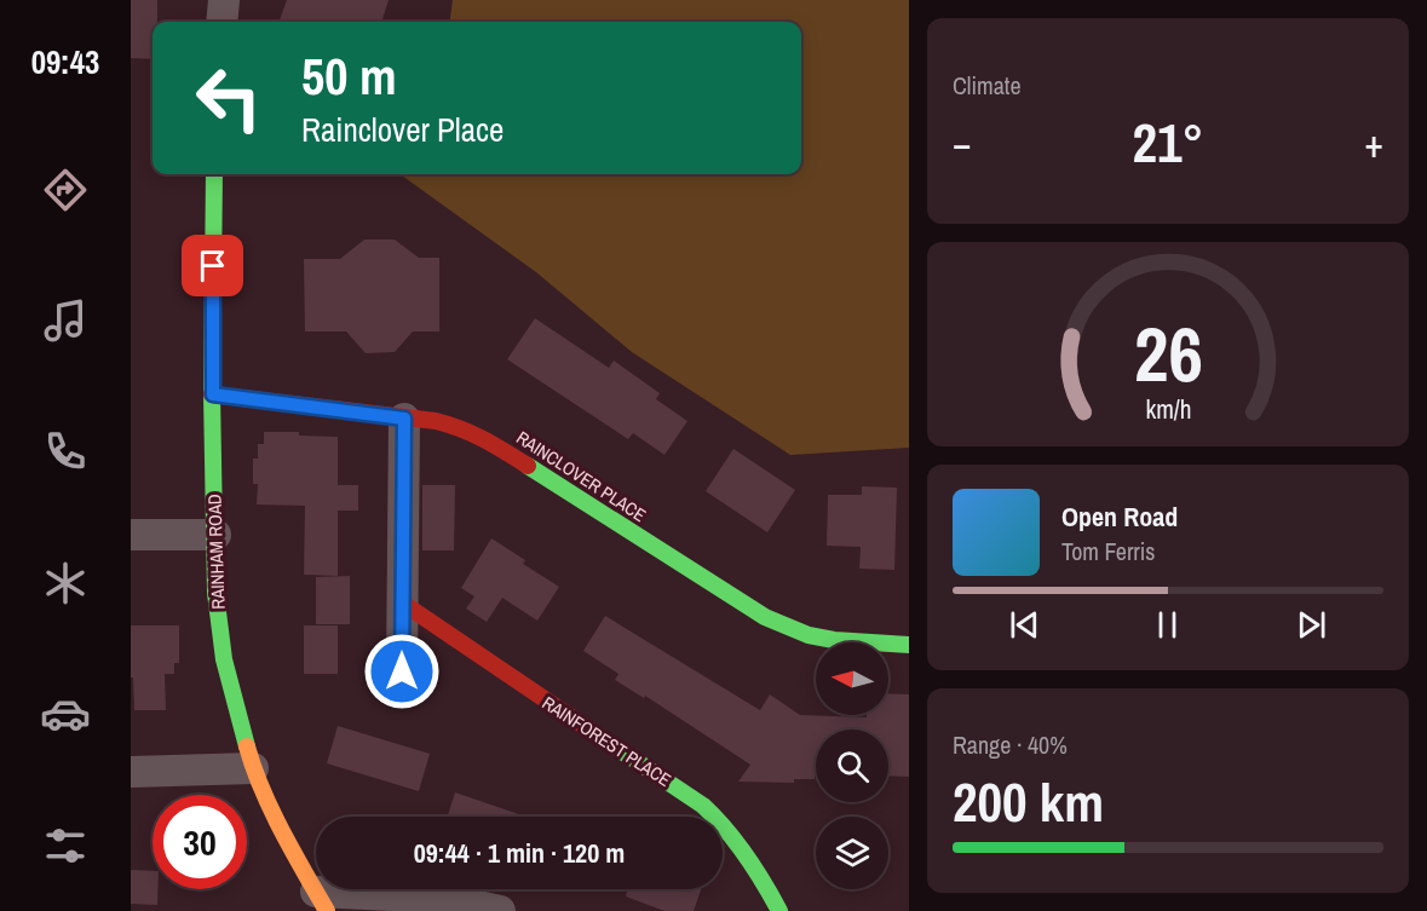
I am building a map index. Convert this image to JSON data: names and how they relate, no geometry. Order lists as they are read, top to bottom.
{
  "streets": {
    "street": ["RAINCLOVER PLACE", "RAINHAM ROAD", "RAINFOREST PLACE"]
  },
  "crossings": [
    ["RAINCLOVER PLACE", "RAINHAM ROAD"]
  ],
  "north": "left",
  "page": {
    "tabs": "09:43",
    "tile": [
      "Climate",
      ["Range · 40%", "200 km"]
    ],
    "turn": ["50 m", "Rainclover Place"],
    "heat": ["−", "21°", "+"],
    "song": ["Open Road", "Tom Ferris"],
    "limit": "30",
    "trip": "09:44 · 1 min · 120 m",
    "gauge": ["26", "km/h"]
  }
}
